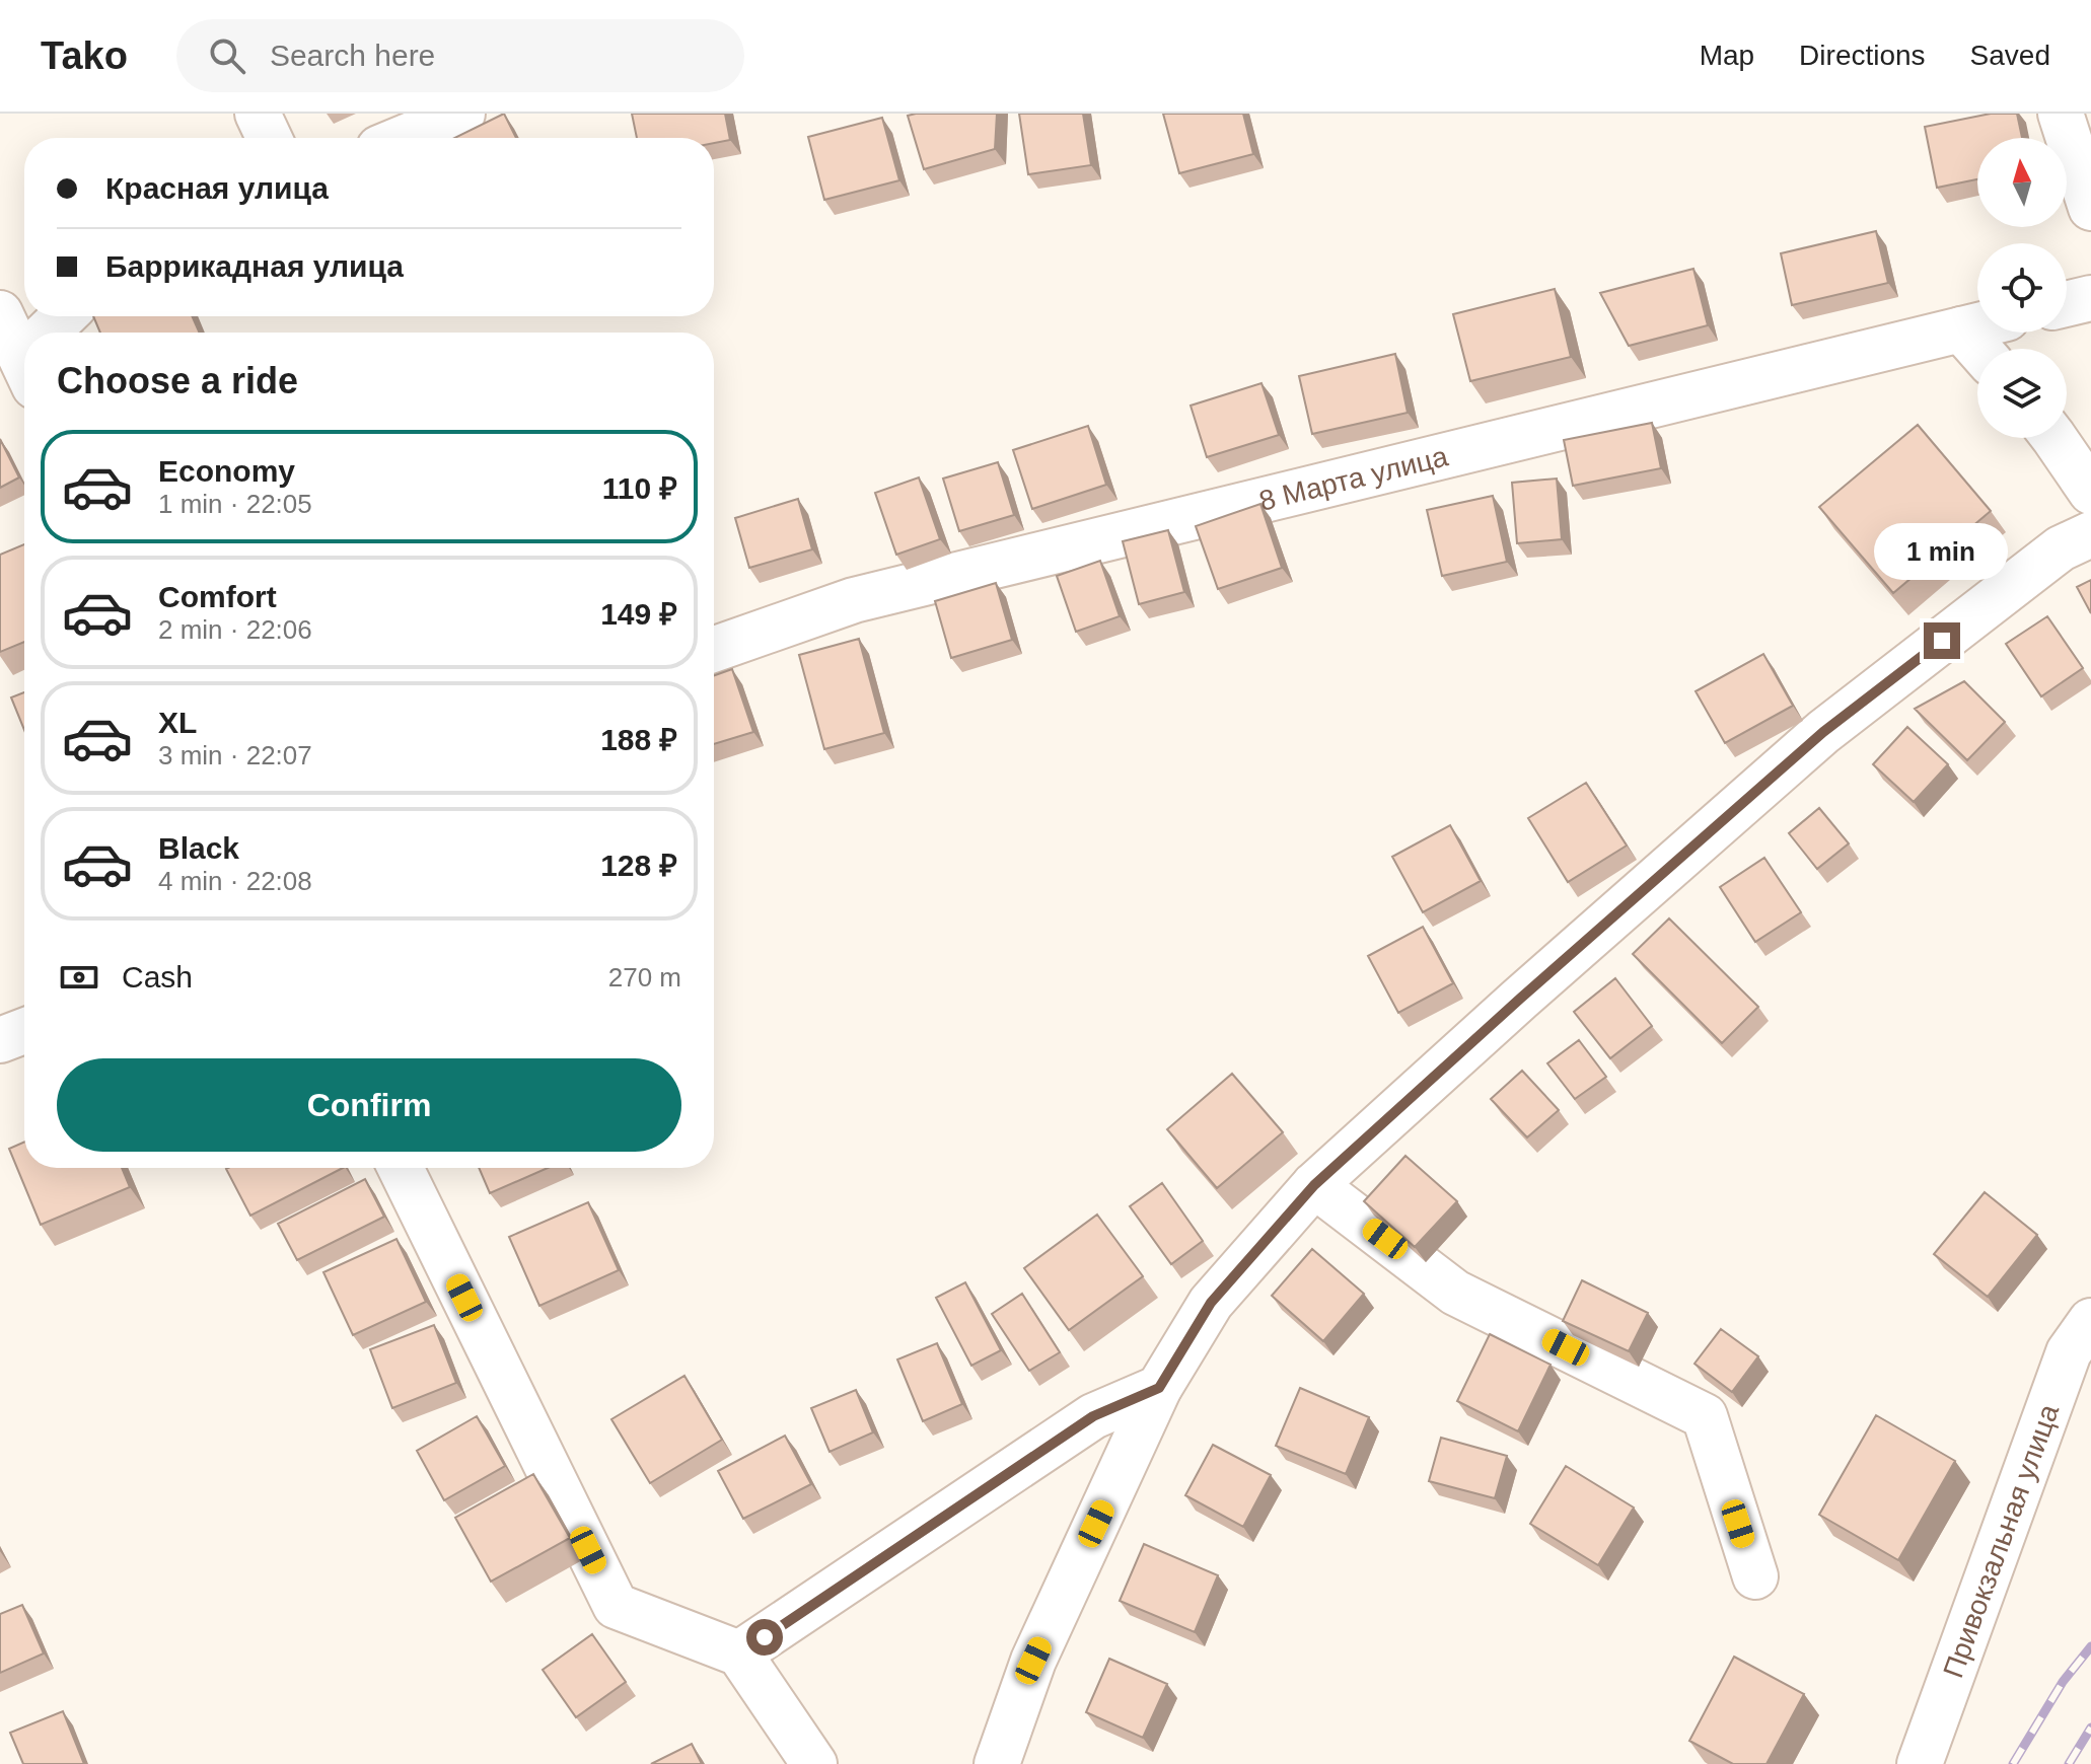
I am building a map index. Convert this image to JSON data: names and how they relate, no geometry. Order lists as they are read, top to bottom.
{
  "streets": {
    "street": ["8 Марта улица", "Привокзальная улица"]
  },
  "north": "top",
  "page": {
    "header": "Tako",
    "search": "Search here",
    "nav": ["Map", "Directions", "Saved"],
    "banner": ["Красная улица", "Баррикадная улица"],
    "heading": "Choose a ride",
    "list": [
      {
        "name": "Economy",
        "note": "1 min · 22:05",
        "value": "110 ₽"
      },
      {
        "name": "Comfort",
        "note": "2 min · 22:06",
        "value": "149 ₽"
      },
      {
        "name": "XL",
        "note": "3 min · 22:07",
        "value": "188 ₽"
      },
      {
        "name": "Black",
        "note": "4 min · 22:08",
        "value": "128 ₽"
      }
    ],
    "bubble": "1 min",
    "pay": ["Cash", "270 m"],
    "buttons": "Confirm"
  }
}
